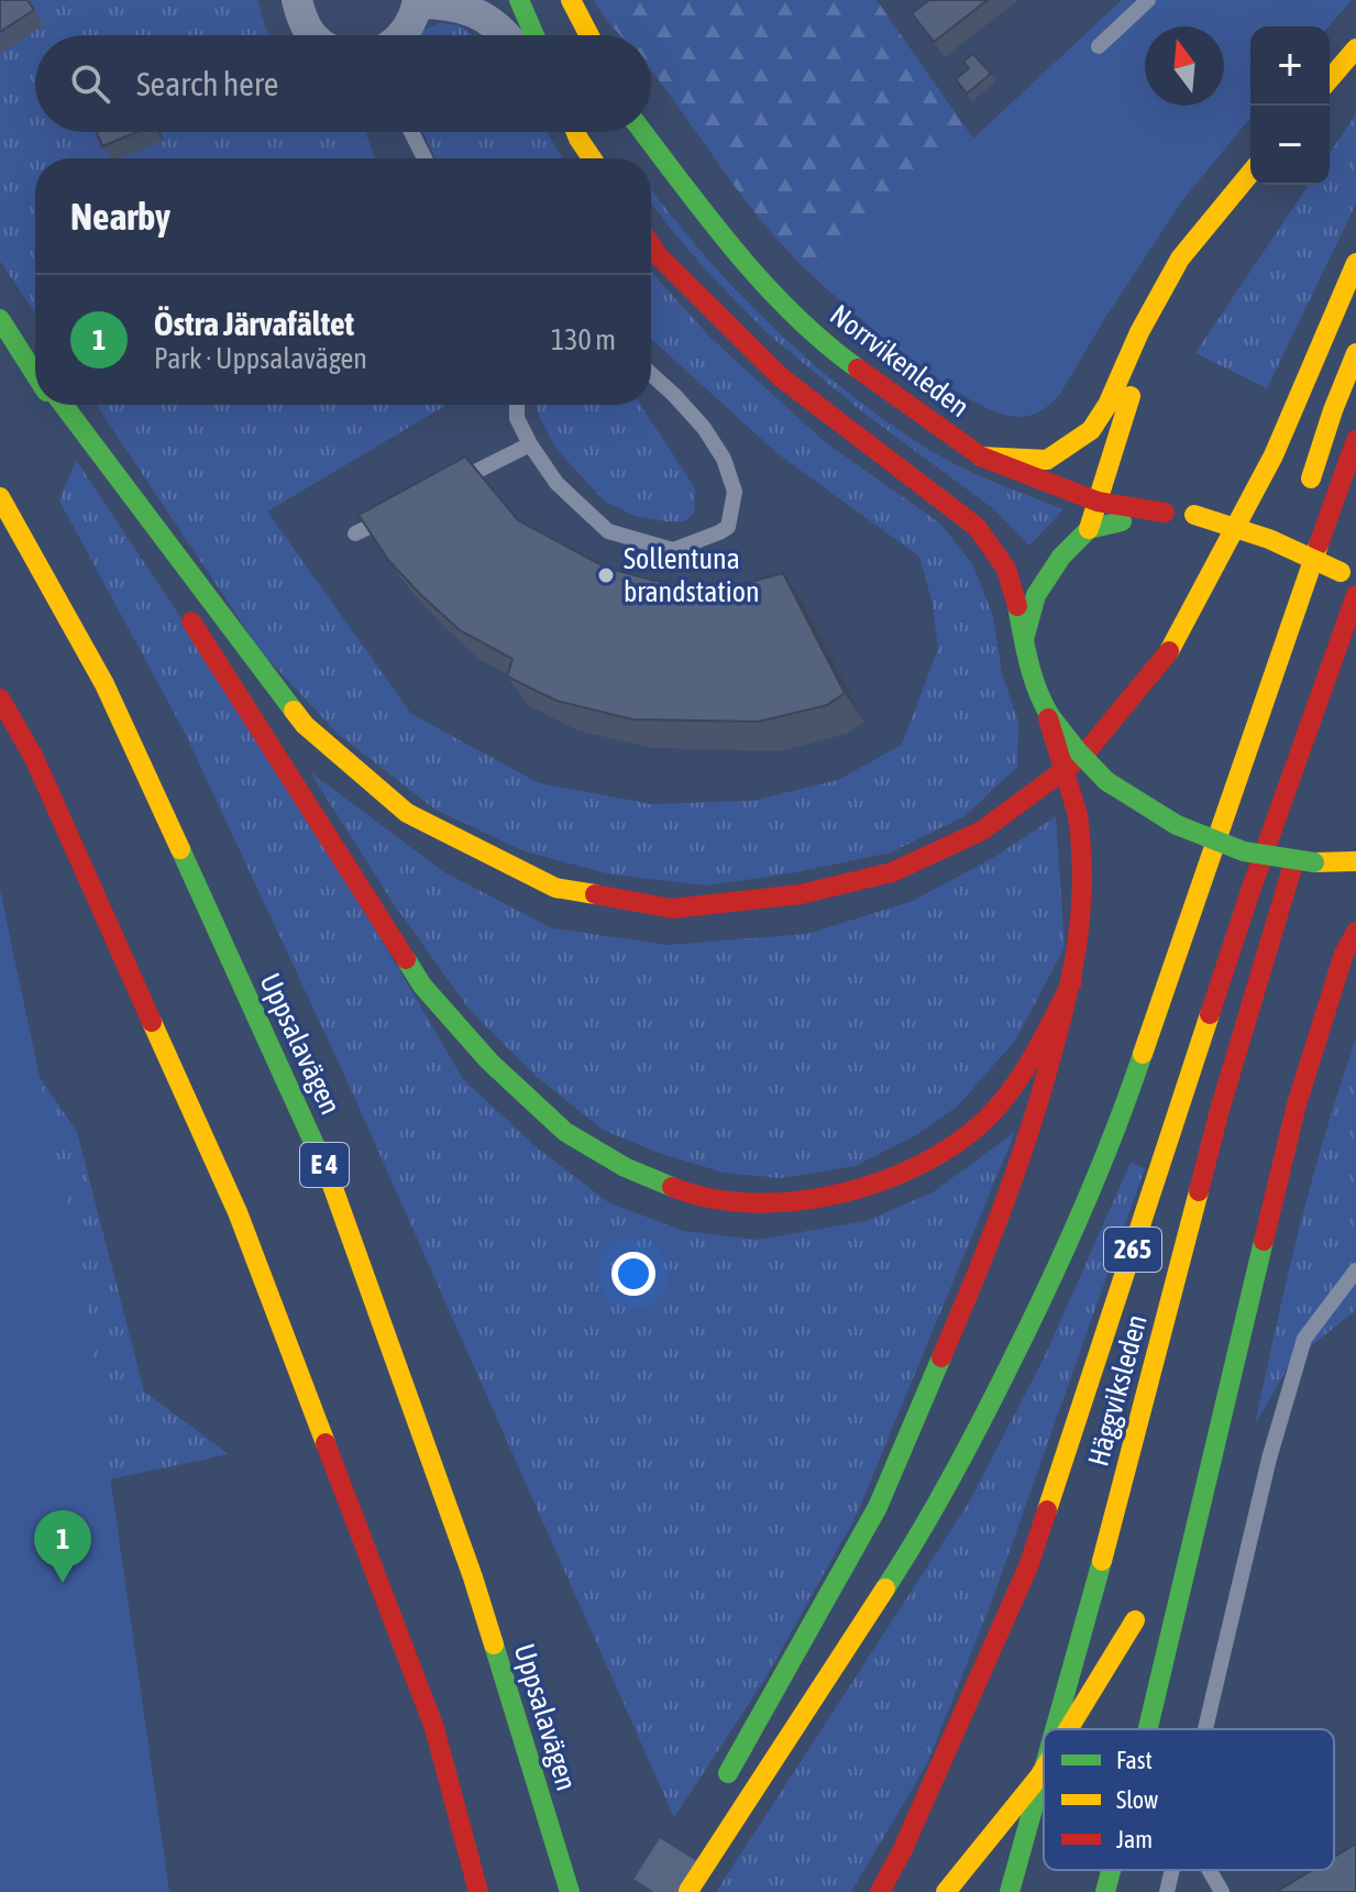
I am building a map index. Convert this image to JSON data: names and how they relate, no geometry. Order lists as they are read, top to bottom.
{
  "streets": {
    "main road": [
      "Norrvikenleden",
      "Uppsalavägen",
      "E 4",
      "265",
      "Häggviksleden"
    ]
  },
  "places": ["Sollentuna brandstation"],
  "legend": ["Fast", "Slow", "Jam"],
  "north": "top",
  "page": {
    "map_buttons": ["+", "−"],
    "search": "Search here",
    "heading": "Nearby",
    "list": [
      {
        "mark": "1",
        "name": "Östra Järvafältet",
        "note": "Park · Uppsalavägen",
        "value": "130 m"
      }
    ],
    "pins": "1"
  }
}
